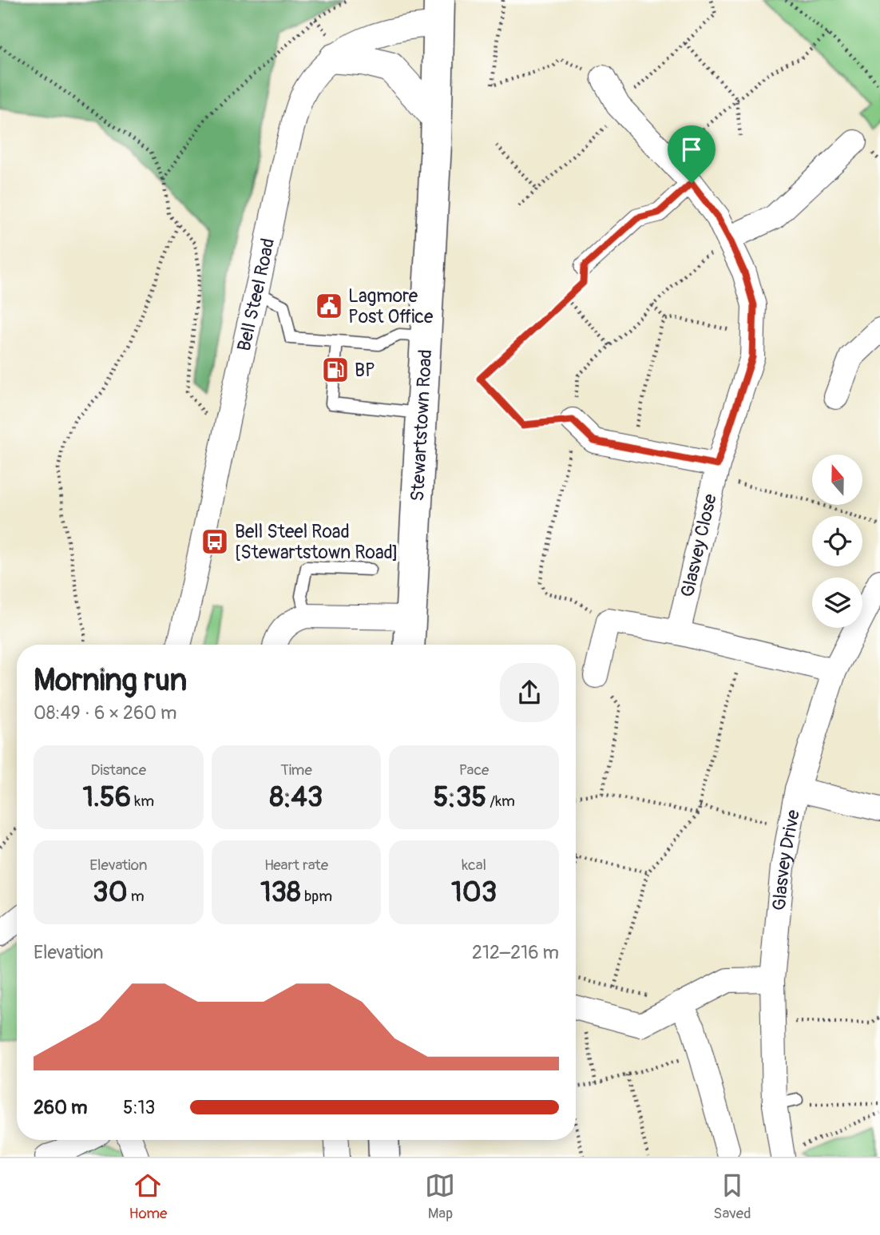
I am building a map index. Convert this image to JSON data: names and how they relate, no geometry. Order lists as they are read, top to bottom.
{
  "streets": {
    "main road": ["Stewartstown Road"],
    "street": ["Bell Steel Road", "Glasvey Close", "Glasvey Drive"]
  },
  "crossings": [
    ["Bell Steel Road", "Stewartstown Road"]
  ],
  "places": {
    "public building": ["Lagmore Post Office"],
    "fuel station": ["BP"],
    "bus stop": ["Bell Steel Road [Stewartstown Road]"]
  },
  "north": "top",
  "page": {
    "heading": ["Morning run", "08:49 · 6 × 260 m"],
    "stats": [
      ["Distance", "1.56 km"],
      ["Time", "8:43"],
      ["Pace", "5:35 /km"],
      ["Elevation", "30 m"],
      ["Heart rate", "138 bpm"],
      ["kcal", "103"]
    ],
    "chart": ["Elevation", "212–216 m"],
    "list": [
      {
        "name": "260 m",
        "note": "5:13"
      }
    ],
    "tabs": ["Home", "Map", "Saved"]
  }
}
